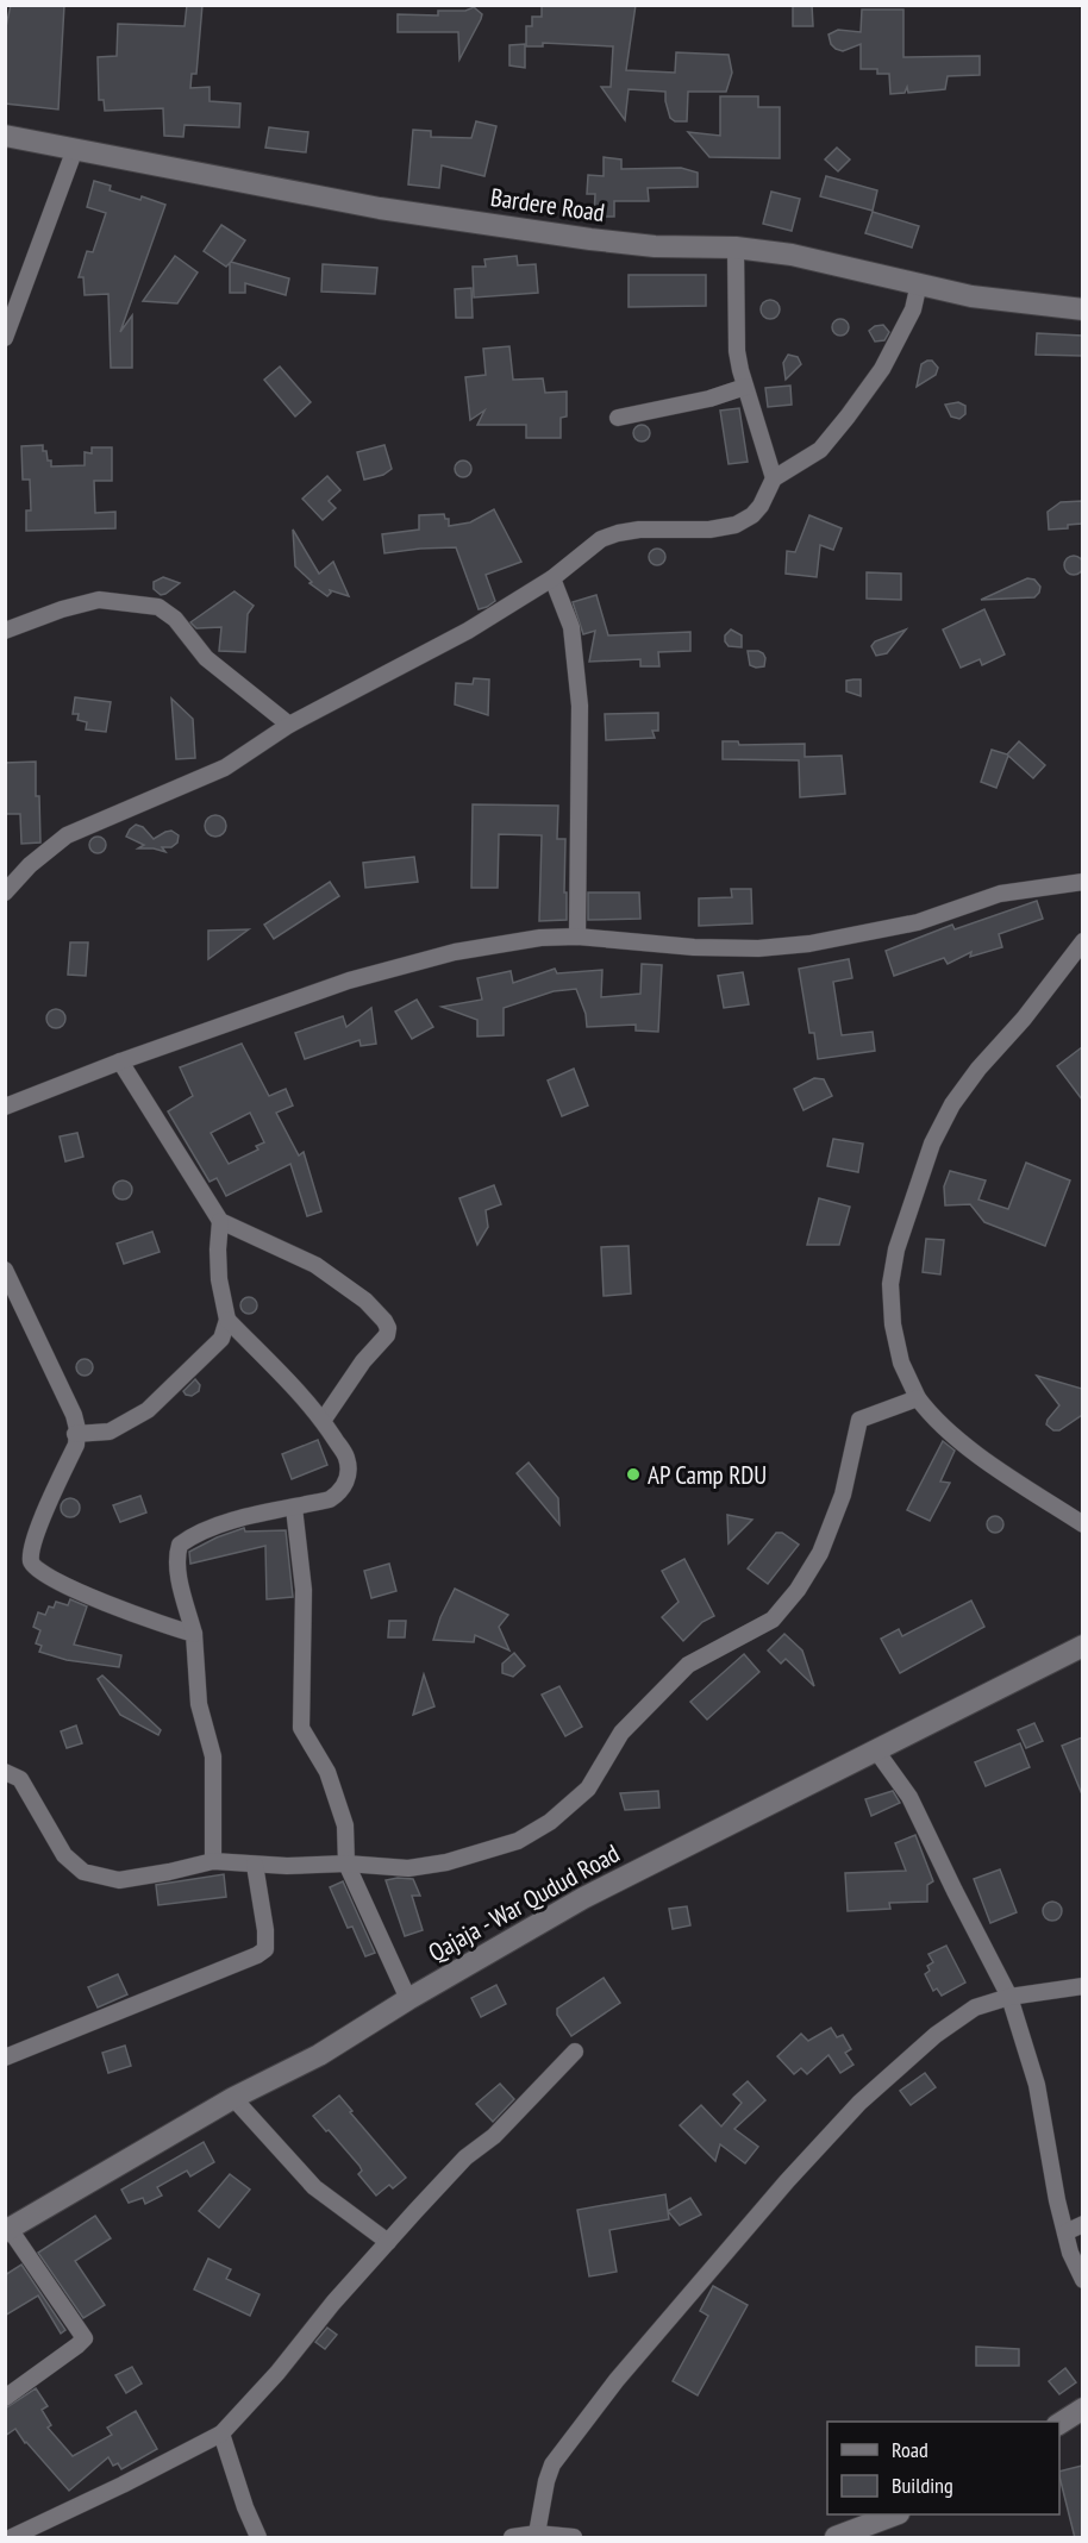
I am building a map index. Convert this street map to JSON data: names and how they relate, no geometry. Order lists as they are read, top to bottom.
{
  "streets": {
    "street": ["Bardere Road", "Qajaja - War Qudud Road"]
  },
  "places": ["AP Camp RDU"],
  "legend": ["Road", "Building"]
}
